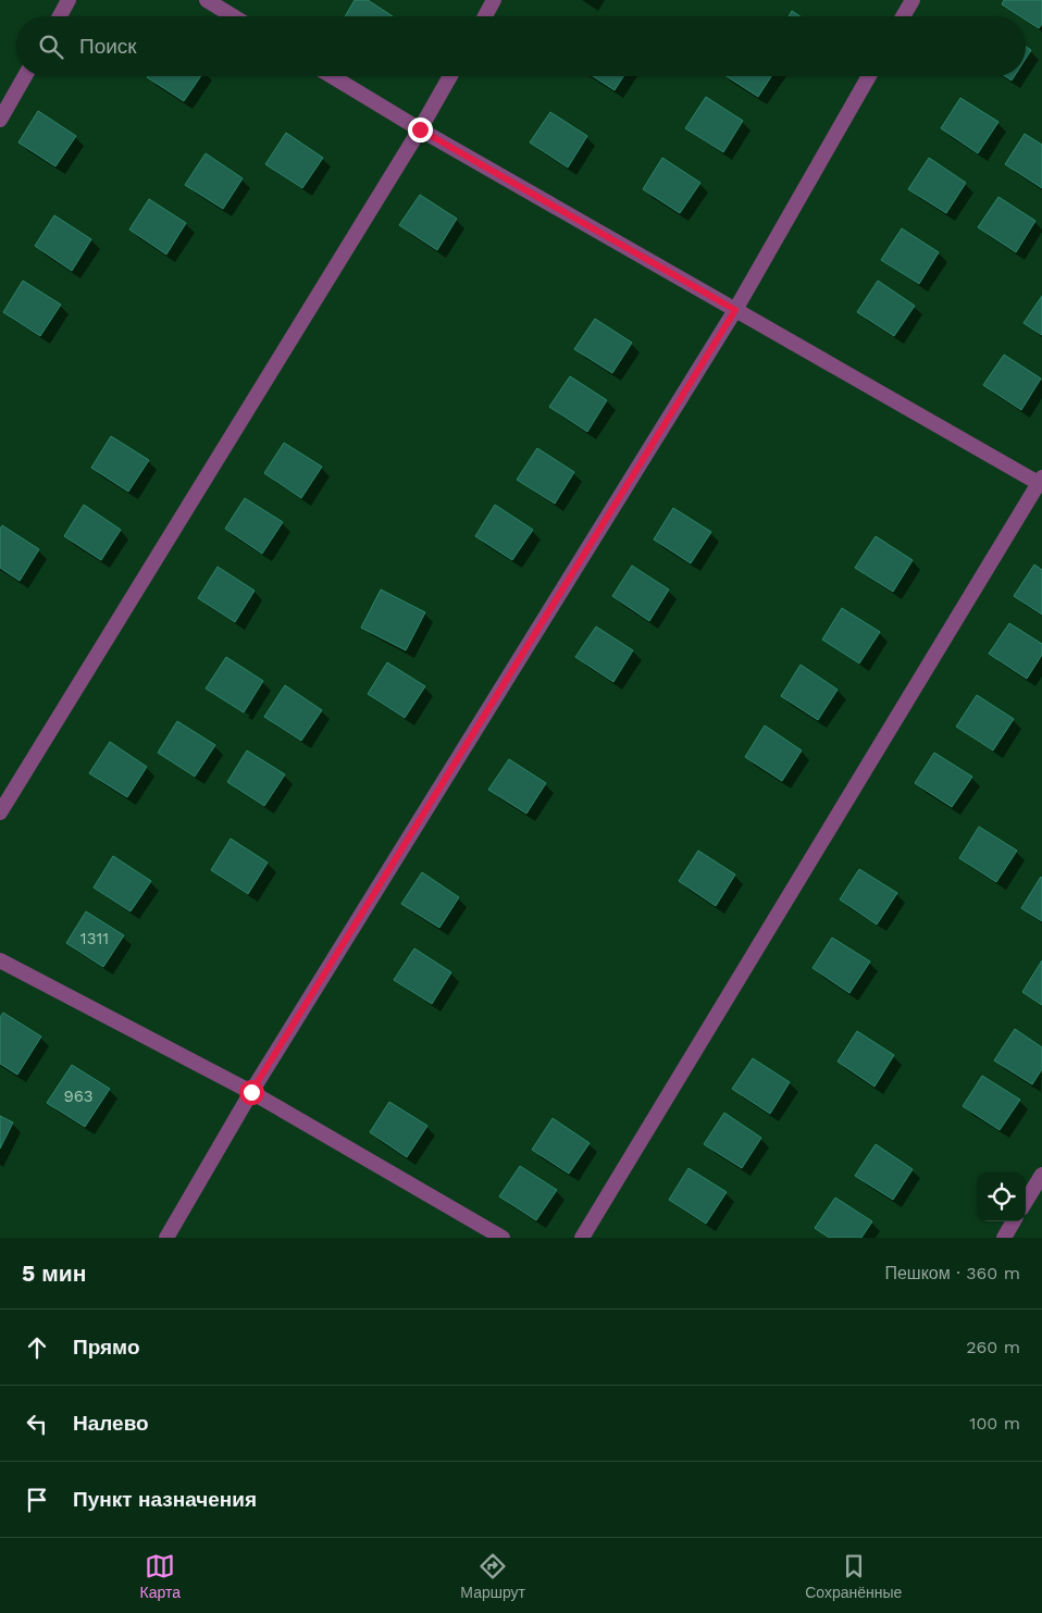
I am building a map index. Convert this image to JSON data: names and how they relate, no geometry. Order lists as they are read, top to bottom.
{
  "house_numbers": ["1311", "963"],
  "page": {
    "search": "Поиск",
    "heading": ["5 мин", "Пешком · 360 m"],
    "list": [
      ["Прямо", "260 m"],
      ["Налево", "100 m"],
      "Пункт назначения"
    ],
    "nav": ["Карта", "Маршрут", "Сохранённые"]
  }
}
